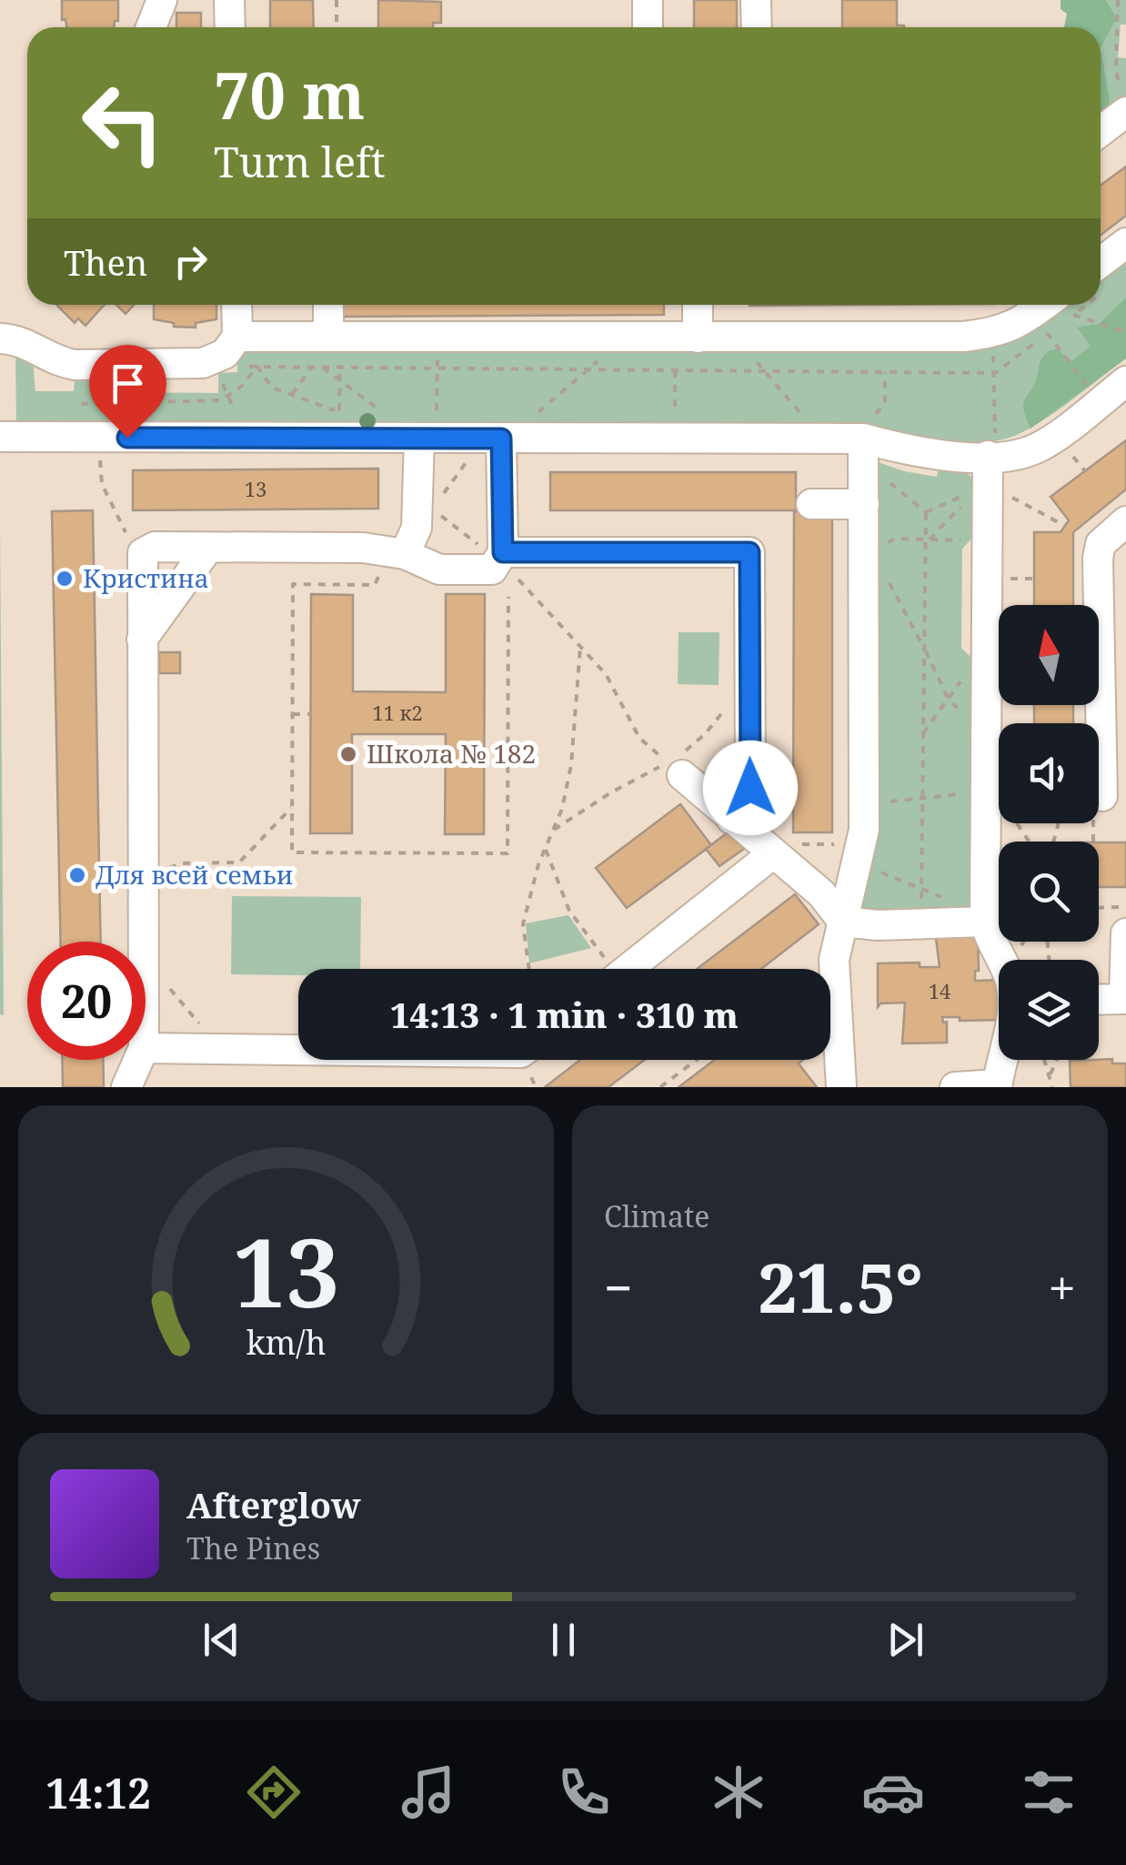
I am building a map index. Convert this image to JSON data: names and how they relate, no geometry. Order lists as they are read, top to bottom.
{
  "places": ["Кристина", "Школа № 182", "Для всей семьи"],
  "house_numbers": ["13", "11 к2", "14"],
  "north": "top",
  "page": {
    "turn": ["70 m", "Turn left"],
    "then": "Then",
    "limit": "20",
    "trip": "14:13 · 1 min · 310 m",
    "tile": "Climate",
    "heat": ["−", "21.5°", "+"],
    "song": ["Afterglow", "The Pines"],
    "tabs": "14:12",
    "gauge": ["13", "km/h"]
  }
}
